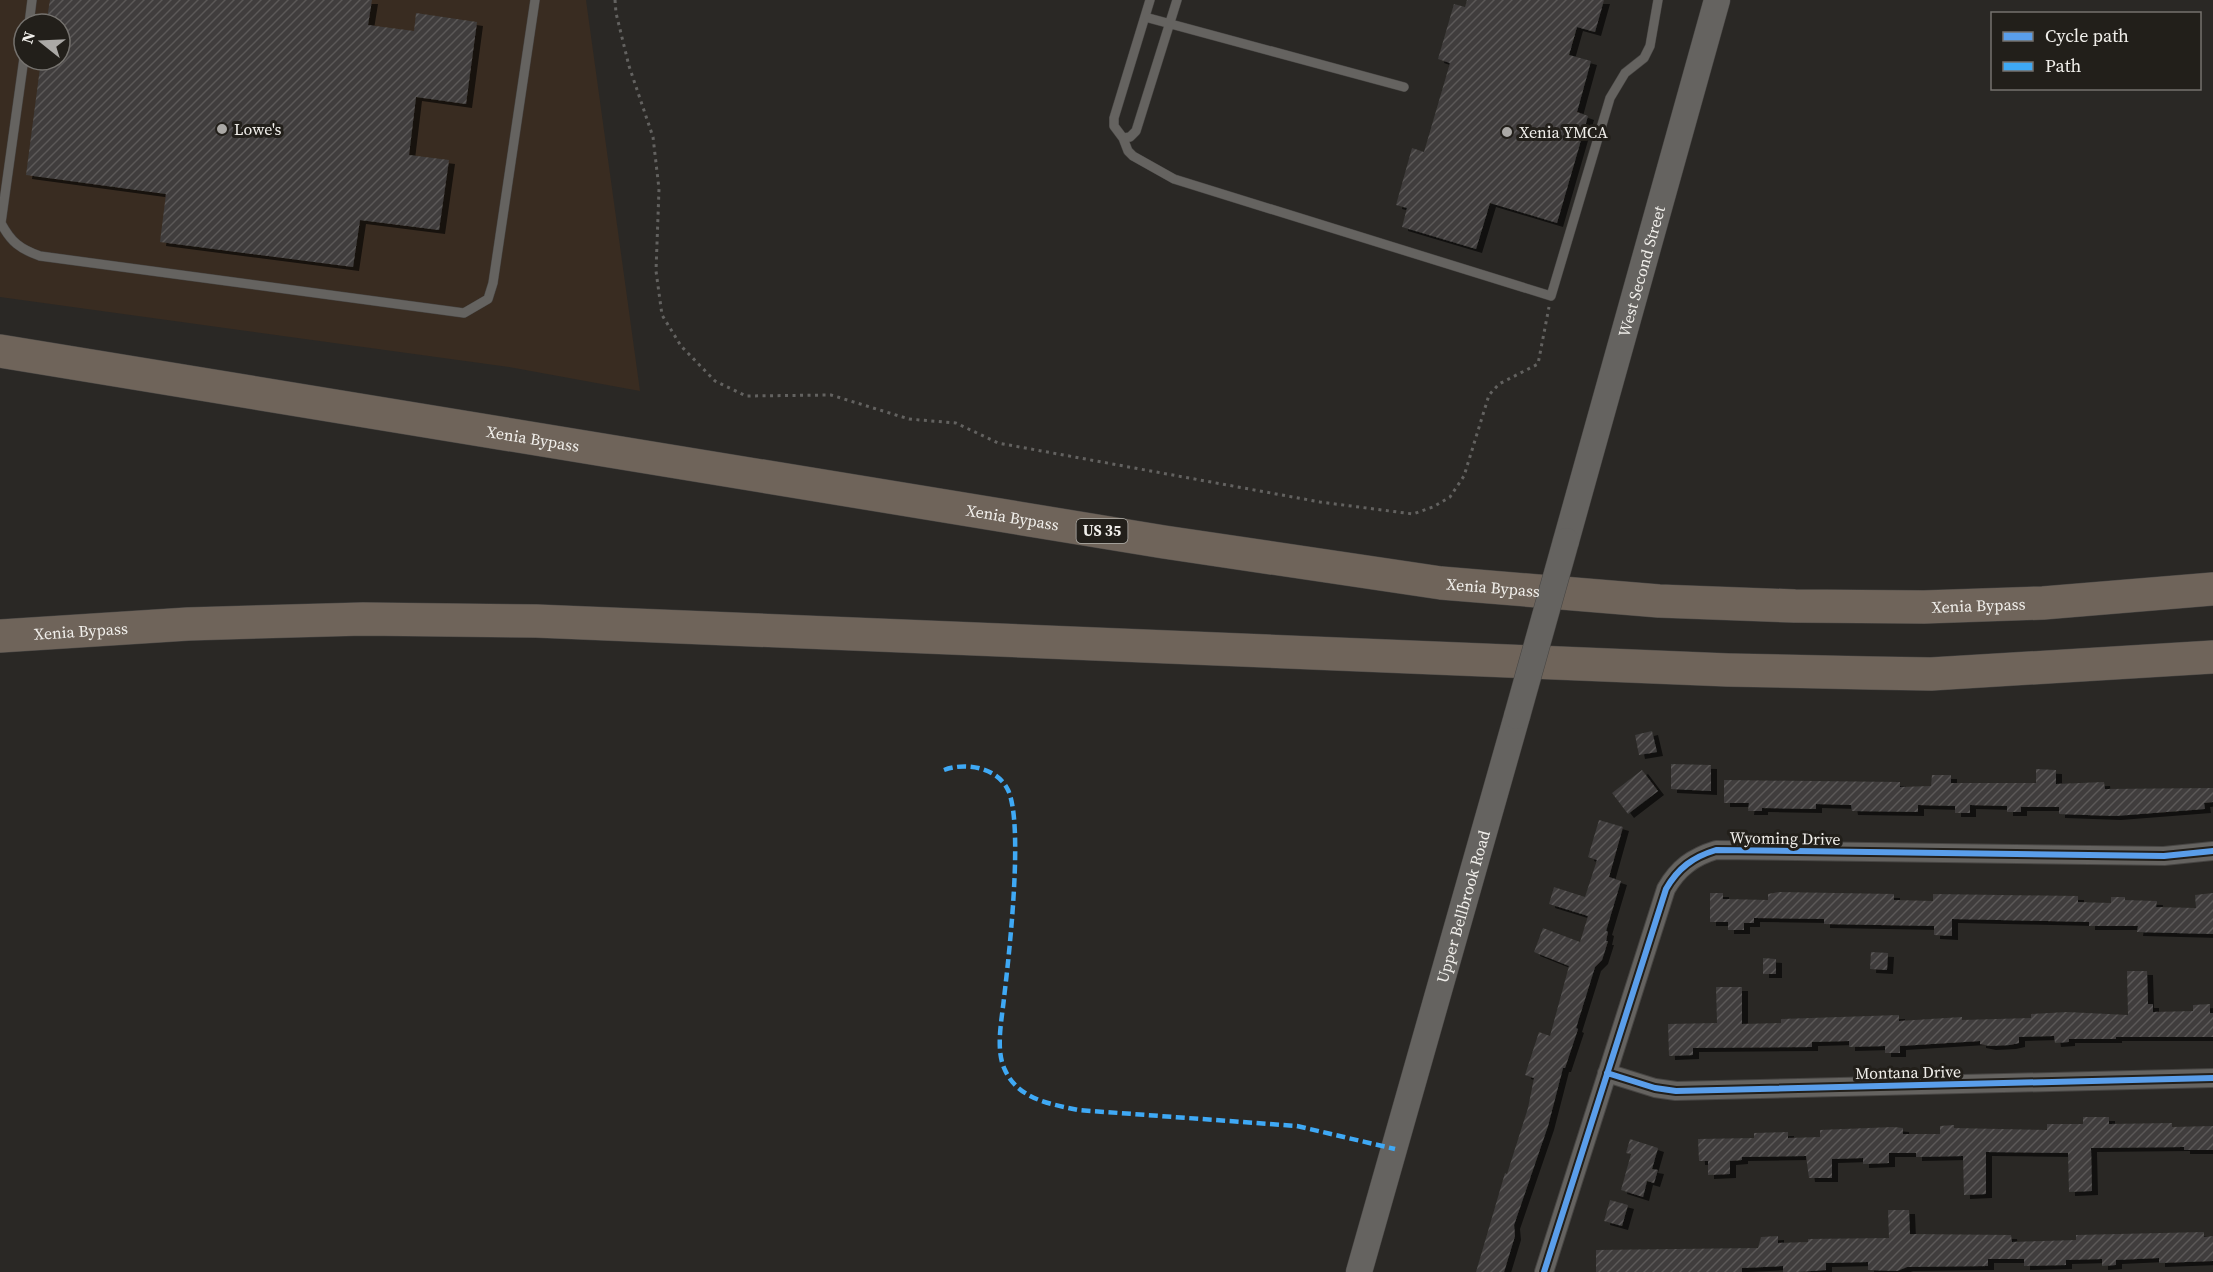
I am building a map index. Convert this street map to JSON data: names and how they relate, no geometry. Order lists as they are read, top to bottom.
{
  "streets": {
    "highway": ["Xenia Bypass", "US 35"],
    "main road": ["West Second Street", "Upper Bellbrook Road"],
    "street": ["Wyoming Drive", "Montana Drive"]
  },
  "crossings": [
    ["West Second Street", "Upper Bellbrook Road"],
    ["Wyoming Drive", "Montana Drive"]
  ],
  "places": ["Lowe's", "Xenia YMCA"],
  "legend": ["Cycle path", "Path"],
  "north": "left"
}
